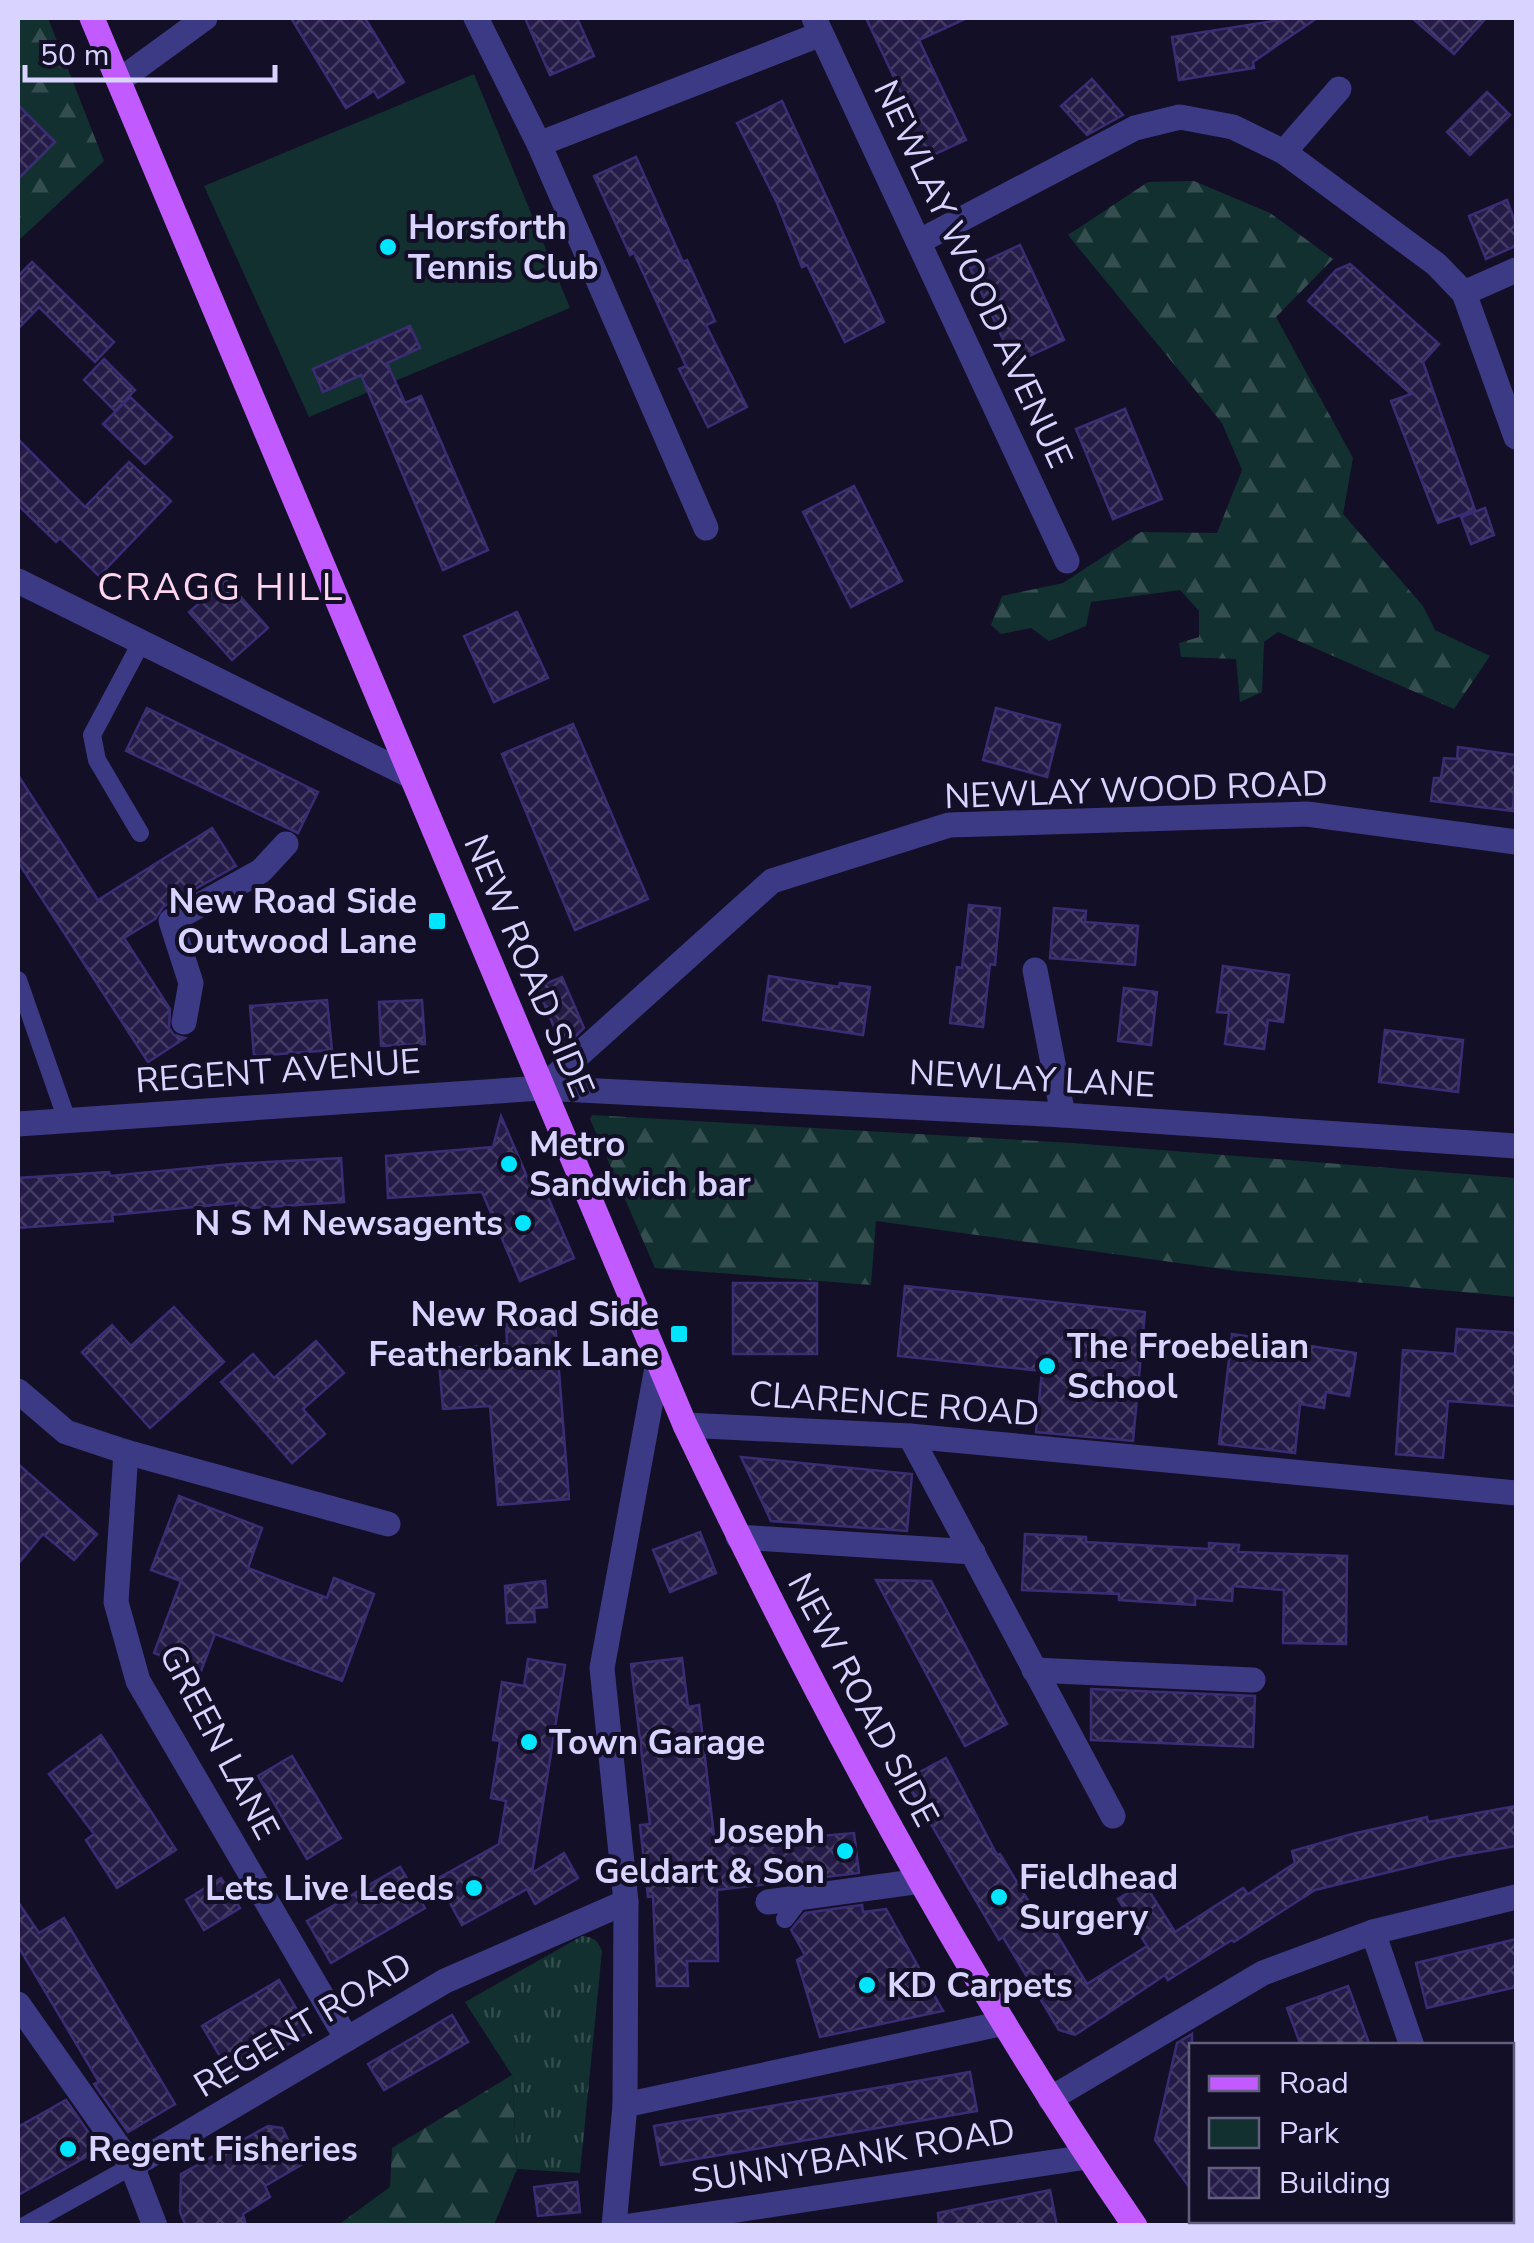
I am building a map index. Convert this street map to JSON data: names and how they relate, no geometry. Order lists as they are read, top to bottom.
{
  "streets": {
    "main road": ["NEW ROAD SIDE"],
    "street": [
      "NEWLAY WOOD AVENUE",
      "NEWLAY WOOD ROAD",
      "REGENT AVENUE",
      "NEWLAY LANE",
      "CLARENCE ROAD",
      "GREEN LANE",
      "REGENT ROAD",
      "SUNNYBANK ROAD"
    ]
  },
  "crossings": [
    ["NEWLAY WOOD ROAD", "NEW ROAD SIDE"],
    ["NEWLAY WOOD ROAD", "REGENT AVENUE"],
    ["NEWLAY WOOD ROAD", "NEWLAY LANE"],
    ["NEW ROAD SIDE", "REGENT AVENUE"],
    ["NEW ROAD SIDE", "NEWLAY LANE"],
    ["NEW ROAD SIDE", "CLARENCE ROAD"],
    ["NEW ROAD SIDE", "SUNNYBANK ROAD"],
    ["REGENT AVENUE", "NEWLAY LANE"],
    ["GREEN LANE", "REGENT ROAD"]
  ],
  "districts": ["CRAGG HILL"],
  "places": {
    "other": [
      "Horsforth Tennis Club",
      "Metro Sandwich bar",
      "N S M Newsagents",
      "The Froebelian School",
      "Town Garage",
      "Joseph Geldart & Son",
      "Lets Live Leeds",
      "Fieldhead Surgery",
      "KD Carpets",
      "Regent Fisheries"
    ],
    "transit": ["New Road Side Outwood Lane", "New Road Side Featherbank Lane"]
  },
  "legend": ["Road", "Park", "Building"],
  "scale_bar": "50 m"
}
